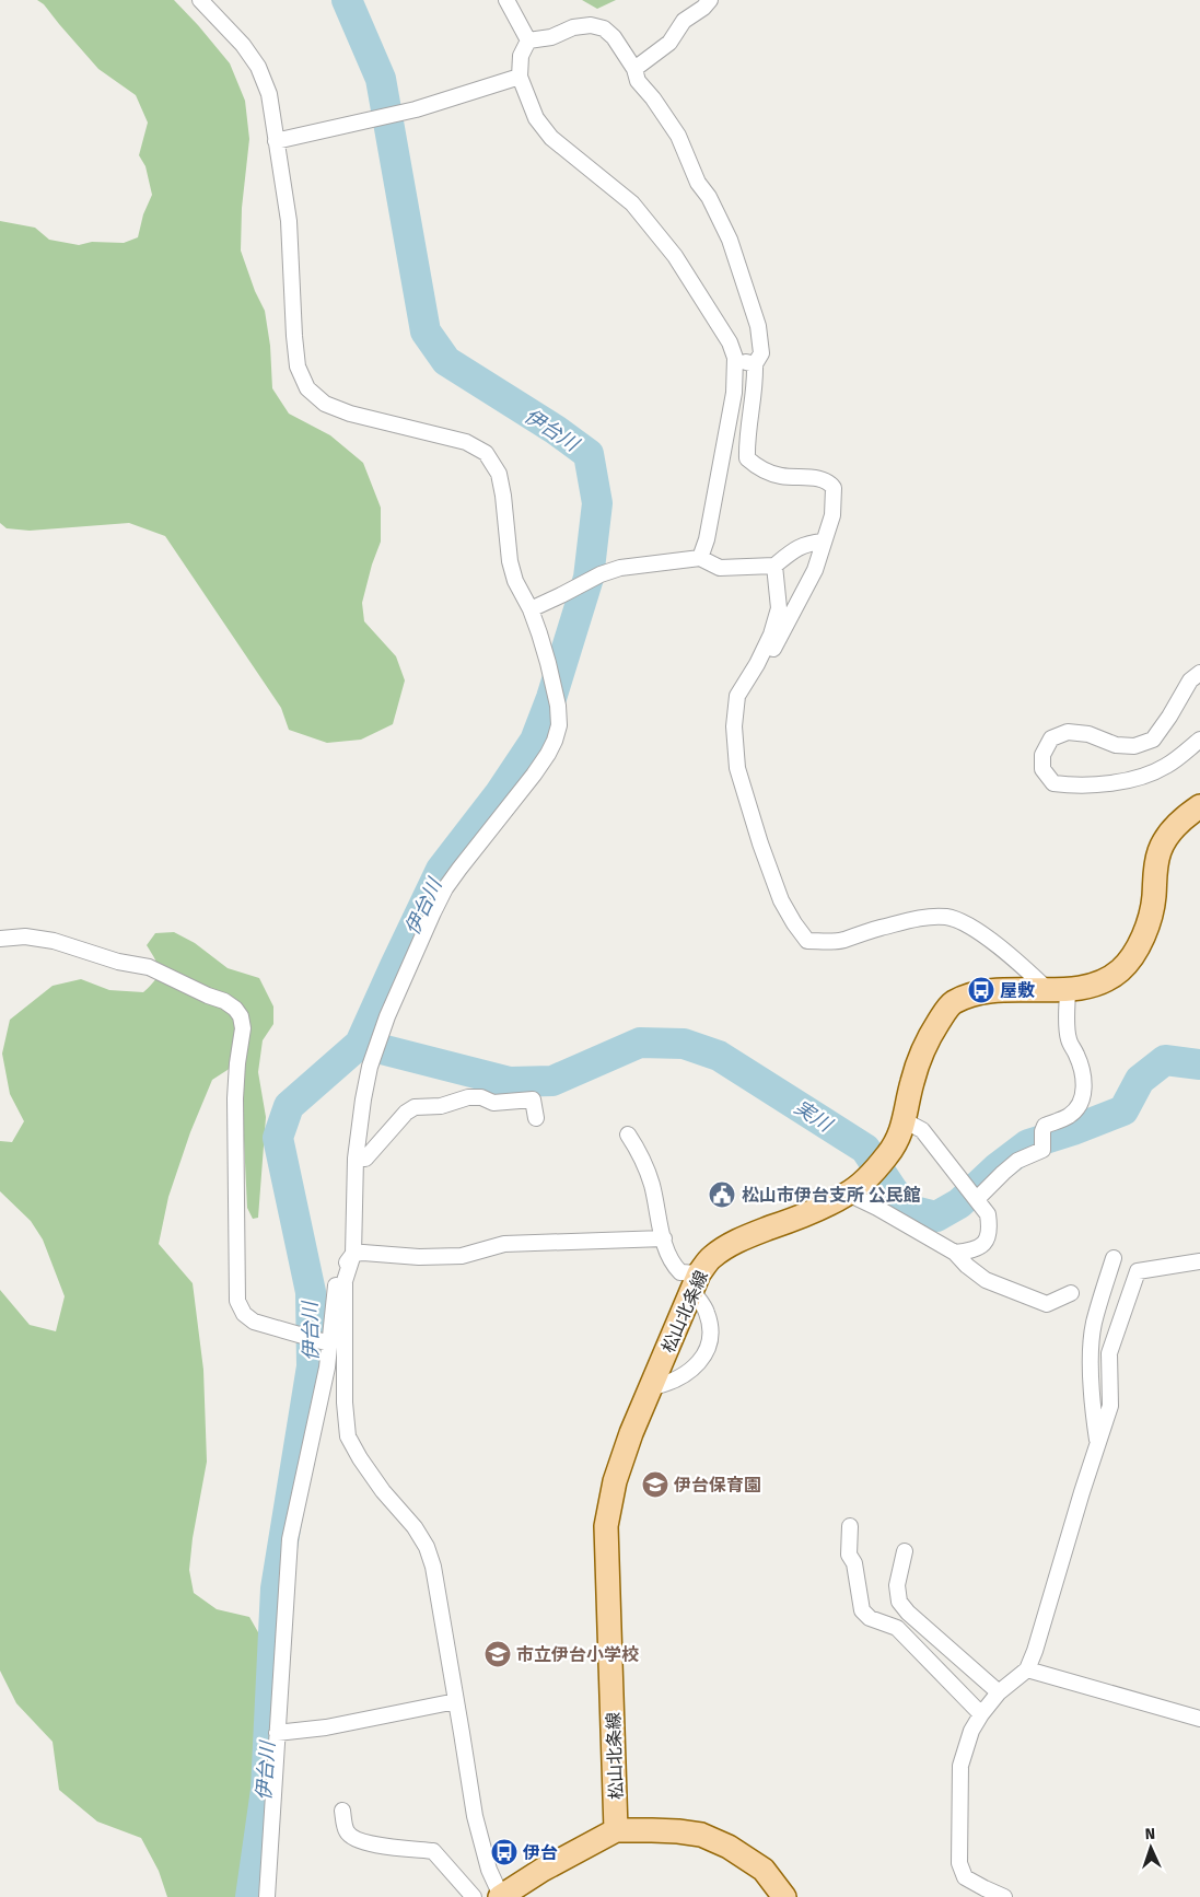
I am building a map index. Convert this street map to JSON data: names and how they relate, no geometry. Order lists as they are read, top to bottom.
{
  "streets": {
    "main road": ["松山北条線"]
  },
  "water": ["伊台川", "実川"],
  "places": {
    "bus stop": ["屋敷", "伊台"],
    "public building": ["松山市伊台支所 公民館"],
    "school or university": ["伊台保育園", "市立伊台小学校"]
  },
  "north": "top"
}
